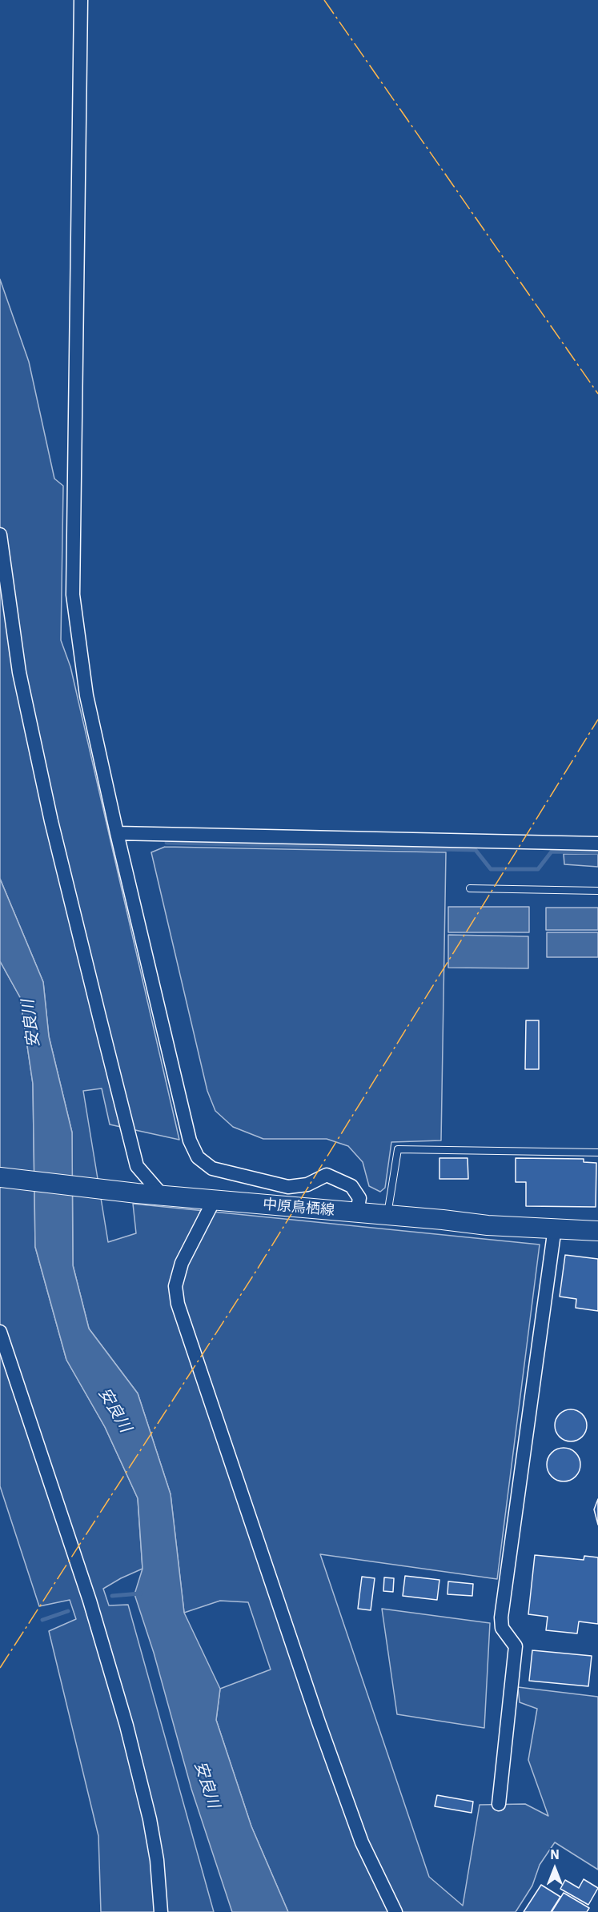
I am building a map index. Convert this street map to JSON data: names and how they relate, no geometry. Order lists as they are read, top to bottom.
{
  "streets": {
    "main road": ["中原鳥栖線"]
  },
  "water": ["安良川"],
  "north": "top"
}
